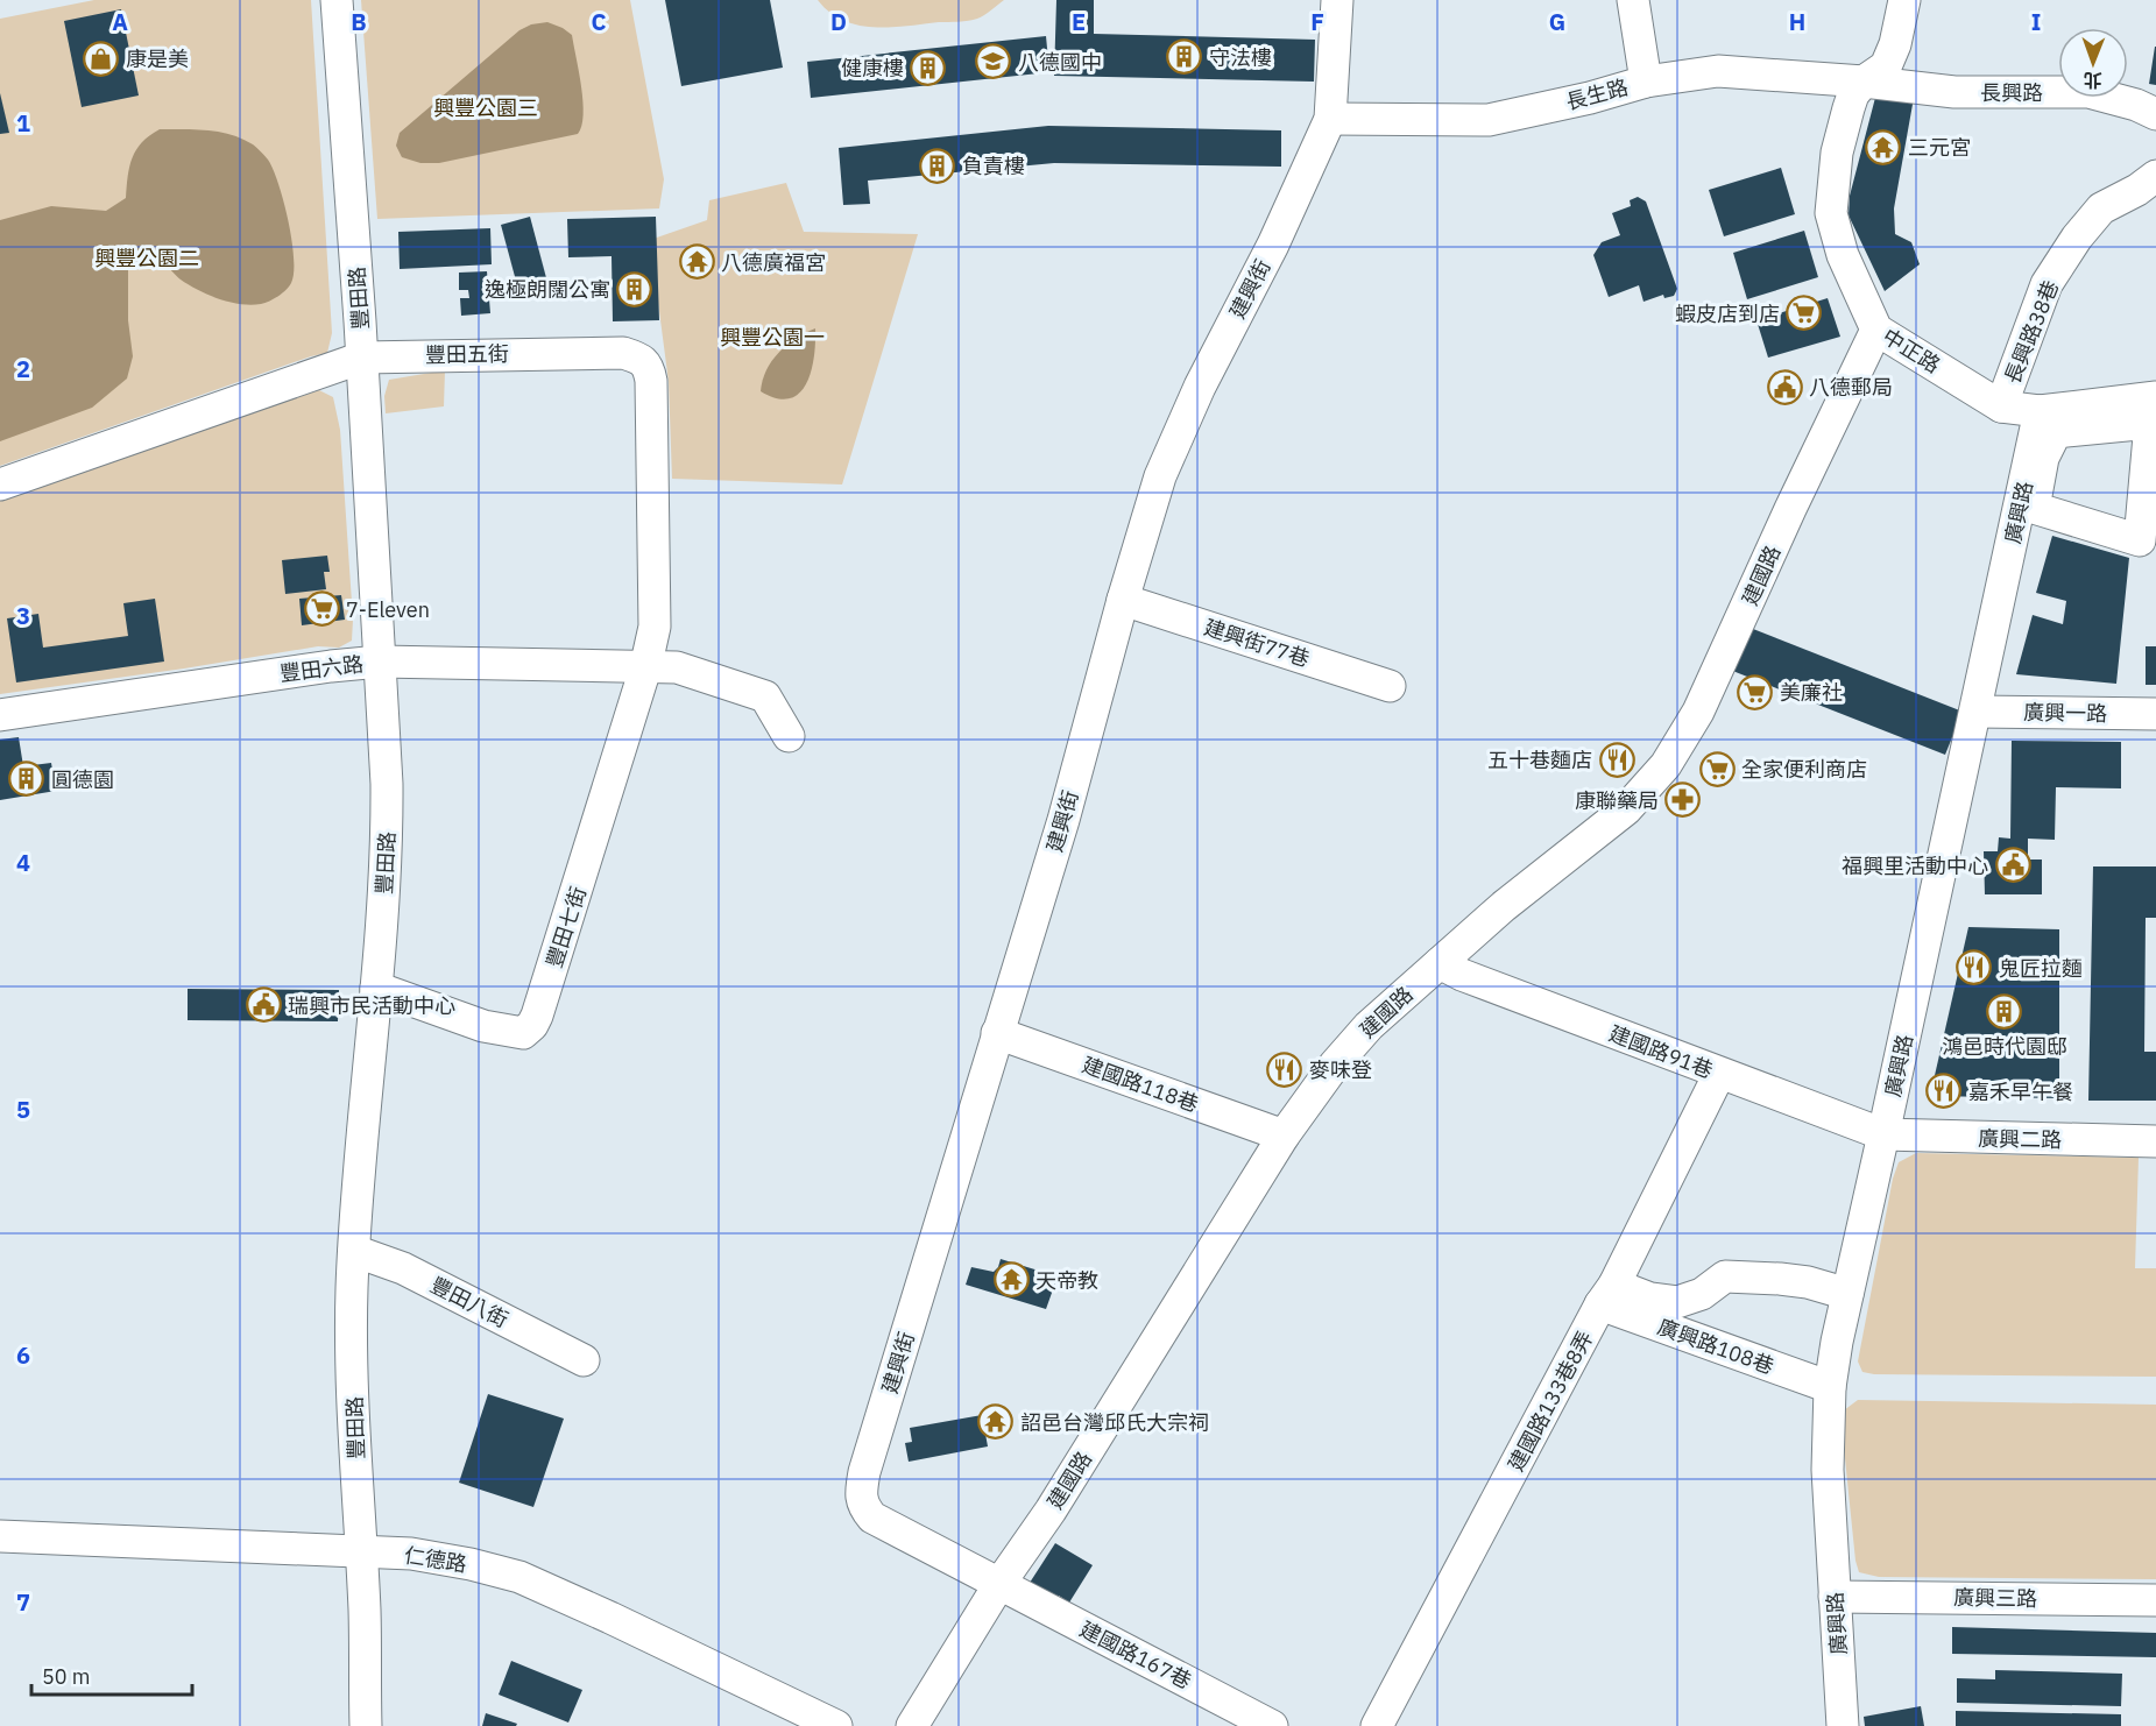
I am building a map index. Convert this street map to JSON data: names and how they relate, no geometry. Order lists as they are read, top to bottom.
{
  "streets": {
    "street": [
      "長興路",
      "長生路",
      "建興街",
      "豐田路",
      "長興路38巷",
      "中正路",
      "豐田五街",
      "廣興路",
      "建國路",
      "建興街77巷",
      "豐田六路",
      "廣興一路",
      "豐田七街",
      "建國路91巷",
      "建國路118巷",
      "廣興二路",
      "豐田八街",
      "廣興路108巷",
      "建國路133巷8弄",
      "仁德路",
      "廣興三路",
      "建國路167巷"
    ]
  },
  "crossings": [
    ["長興路", "長生路"],
    ["長興路", "中正路"],
    ["長生路", "建興街"],
    ["長生路", "中正路"],
    ["建興街", "建國路"],
    ["建興街", "建興街77巷"],
    ["建興街", "建國路118巷"],
    ["建興街", "建國路167巷"],
    ["豐田路", "豐田五街"],
    ["豐田路", "豐田六路"],
    ["豐田路", "豐田七街"],
    ["豐田路", "豐田八街"],
    ["豐田路", "仁德路"],
    ["長興路38巷", "中正路"],
    ["中正路", "廣興路"],
    ["中正路", "建國路"],
    ["豐田五街", "豐田六路"],
    ["豐田五街", "豐田七街"],
    ["廣興路", "廣興一路"],
    ["廣興路", "建國路91巷"],
    ["廣興路", "廣興二路"],
    ["廣興路", "廣興路108巷"],
    ["廣興路", "廣興三路"],
    ["建國路", "建國路91巷"],
    ["建國路", "建國路118巷"],
    ["建國路", "建國路167巷"],
    ["豐田六路", "豐田七街"],
    ["建國路91巷", "廣興二路"],
    ["建國路91巷", "建國路133巷8弄"],
    ["廣興路108巷", "建國路133巷8弄"]
  ],
  "parks": ["興豐公園三", "興豐公園二", "興豐公園一"],
  "places": {
    "building": [
      "守法樓",
      "健康樓",
      "負責樓",
      "逸極朗闊公寓",
      "圓德園",
      "鴻邑時代園邸"
    ],
    "shop": ["康是美"],
    "school or university": ["八德國中"],
    "temple": [
      "三元宮",
      "八德廣福宮",
      "天帝教",
      "詔邑台灣邱氏大宗祠"
    ],
    "supermarket": [
      "蝦皮店到店",
      "7-Eleven",
      "美廉社",
      "全家便利商店"
    ],
    "public building": ["八德郵局", "福興里活動中心", "瑞興市民活動中心"],
    "restaurant": [
      "五十巷麵店",
      "鬼匠拉麵",
      "麥味登",
      "嘉禾早午餐"
    ],
    "pharmacy": ["康聯藥局"]
  },
  "scale_bar": "50 m",
  "north": "bottom",
  "grid": {
    "columns": [
      "A",
      "B",
      "C",
      "D",
      "E",
      "F",
      "G",
      "H",
      "I"
    ],
    "rows": [
      "1",
      "2",
      "3",
      "4",
      "5",
      "6",
      "7"
    ]
  }
}
